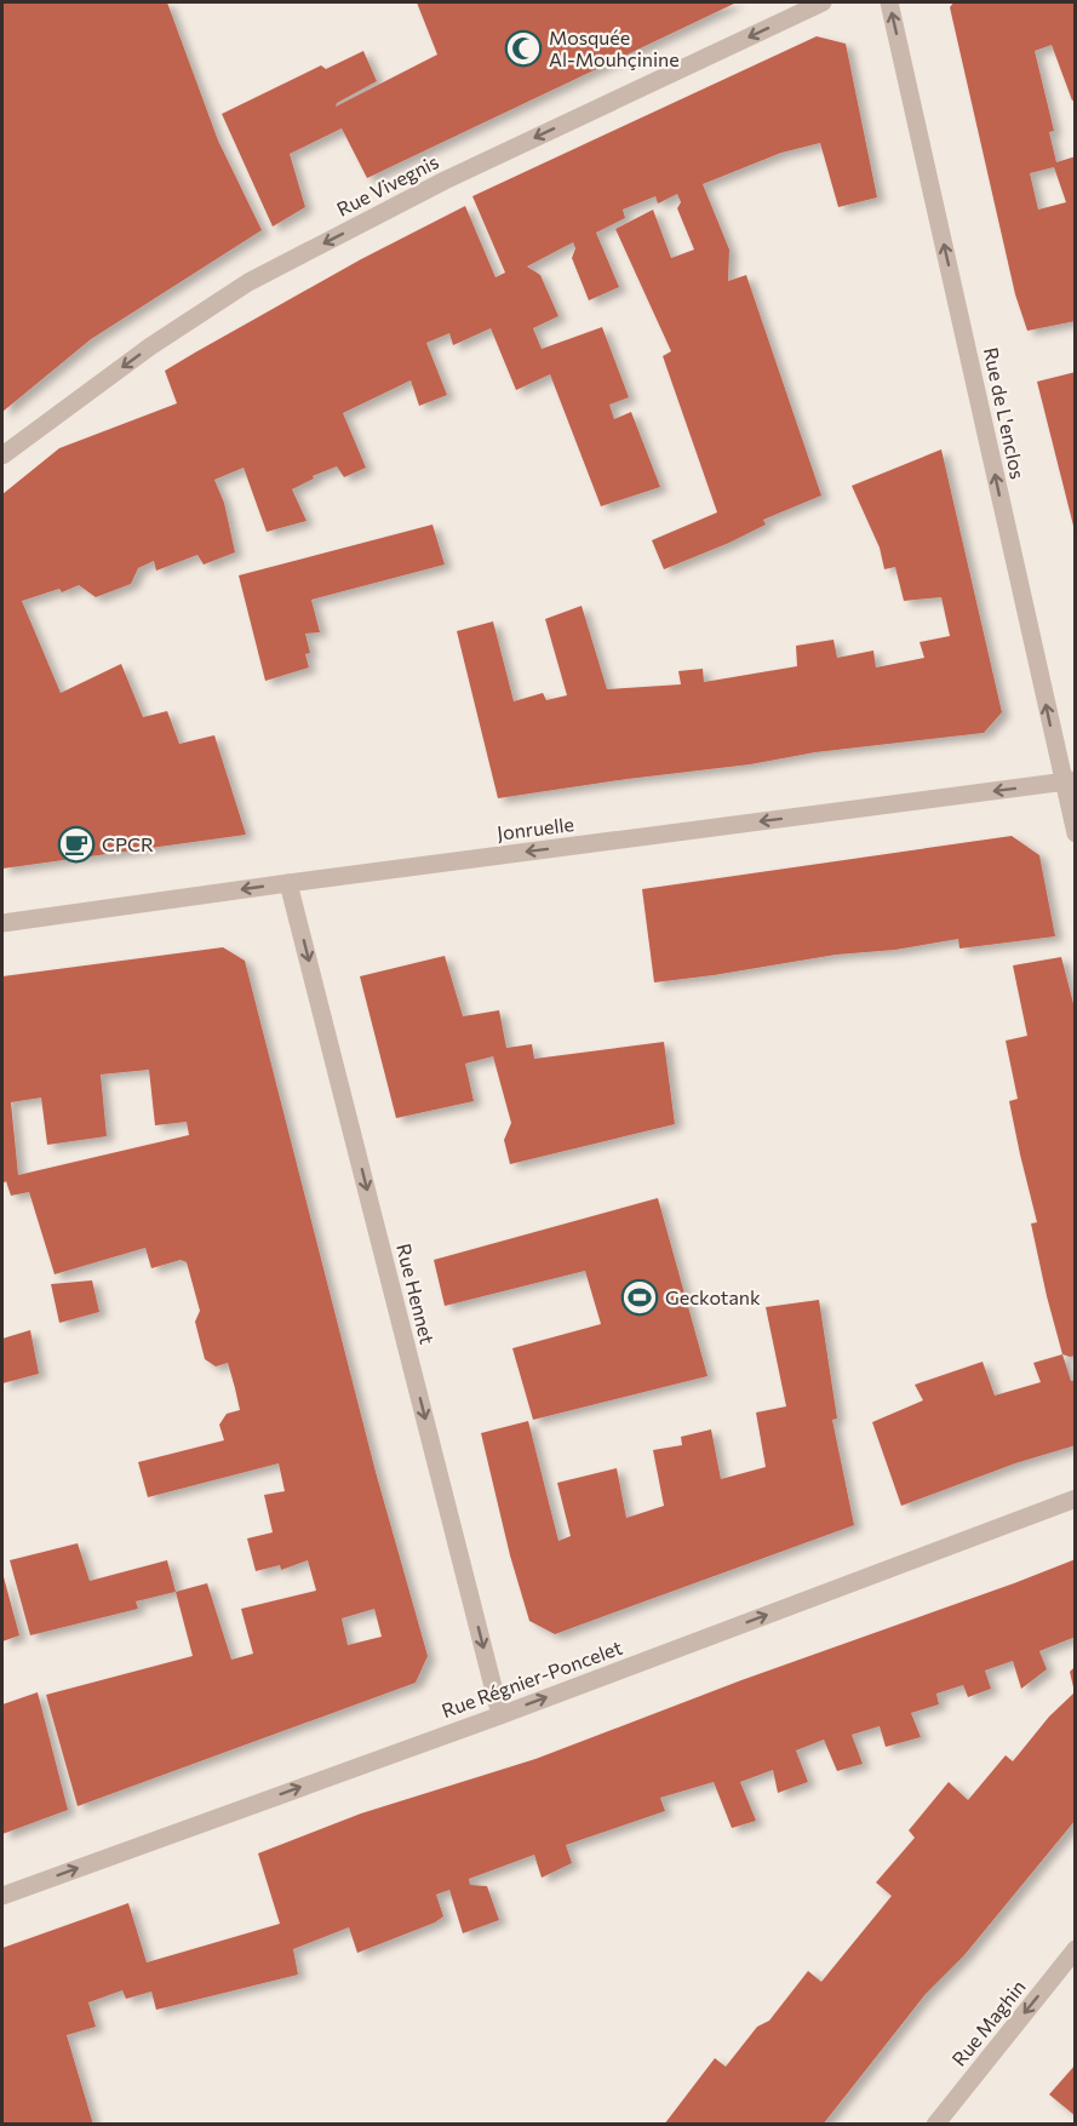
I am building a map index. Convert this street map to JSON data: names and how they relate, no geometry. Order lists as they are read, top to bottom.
{
  "streets": {
    "street": [
      "Rue Vivegnis",
      "Rue de L'enclos",
      "Jonruelle",
      "Rue Hennet",
      "Rue Régnier-Poncelet",
      "Rue Maghin"
    ]
  },
  "crossings": [
    ["Rue de L'enclos", "Jonruelle"],
    ["Jonruelle", "Rue Hennet"],
    ["Rue Hennet", "Rue Régnier-Poncelet"]
  ],
  "one_way": [
    "Rue Vivegnis",
    "Rue de L'enclos",
    "Jonruelle",
    "Rue Hennet",
    "Rue Régnier-Poncelet",
    "Rue Maghin"
  ],
  "places": {
    "mosque": ["Mosquée Al-Mouhçinine"],
    "cafe": ["CPCR"],
    "sports": ["Geckotank"]
  }
}
